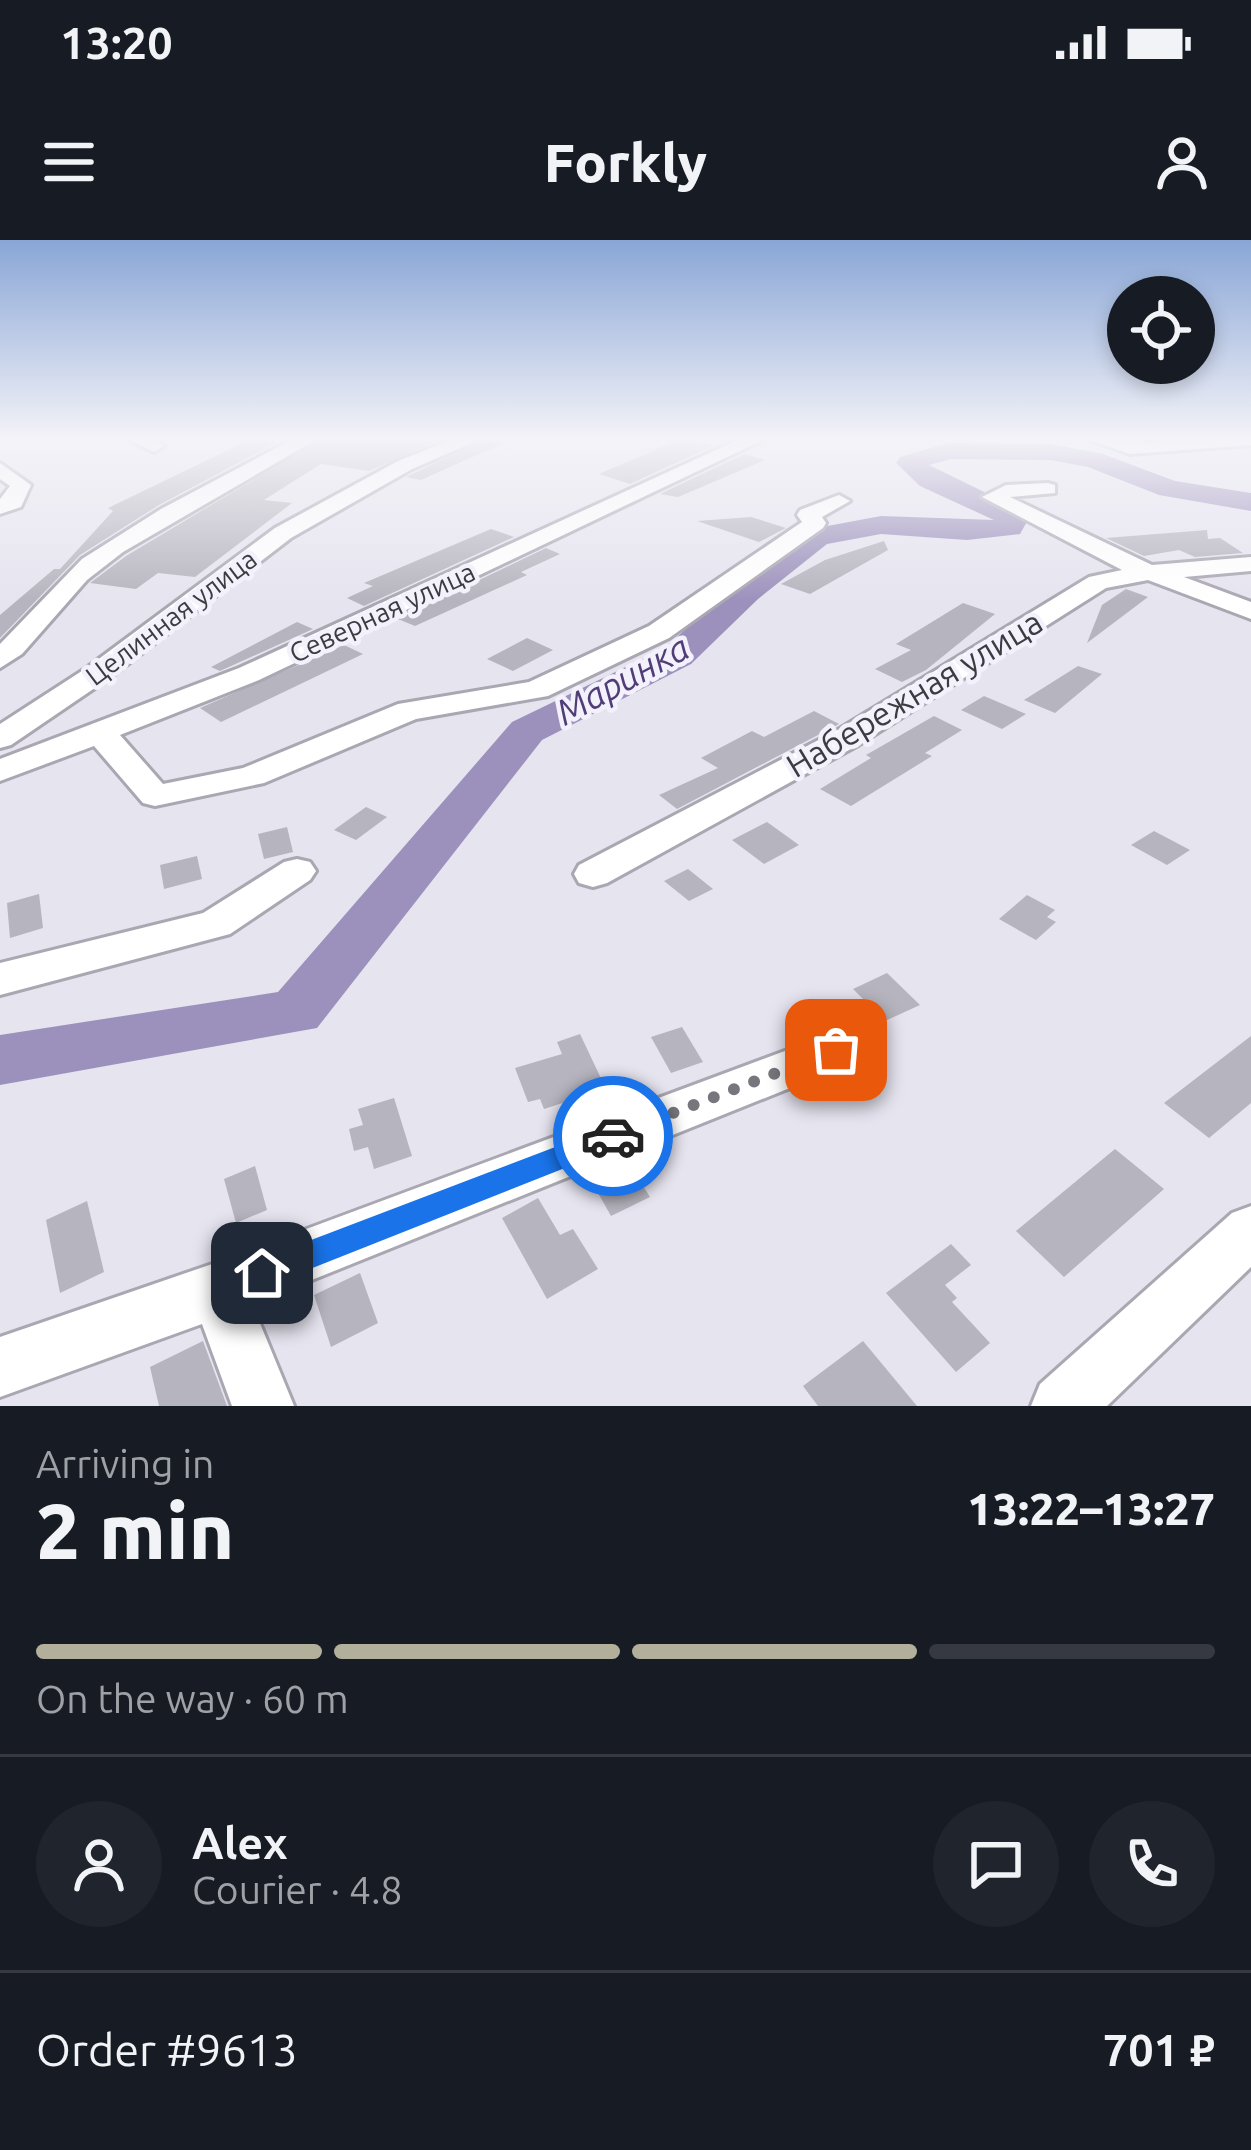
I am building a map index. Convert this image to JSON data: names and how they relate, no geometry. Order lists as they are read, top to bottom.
{
  "streets": {
    "street": ["Северная улица", "Целинная улица", "Набережная улица"]
  },
  "water": ["Маринка"],
  "page": {
    "status": "13:20",
    "header": "Forkly",
    "heading": ["2 min", "Arriving in", "13:22–13:27"],
    "panel": [
      "Alex",
      "Courier · 4.8",
      "Order #9613",
      "701 ₽"
    ],
    "bar": "On the way · 60 m"
  }
}
